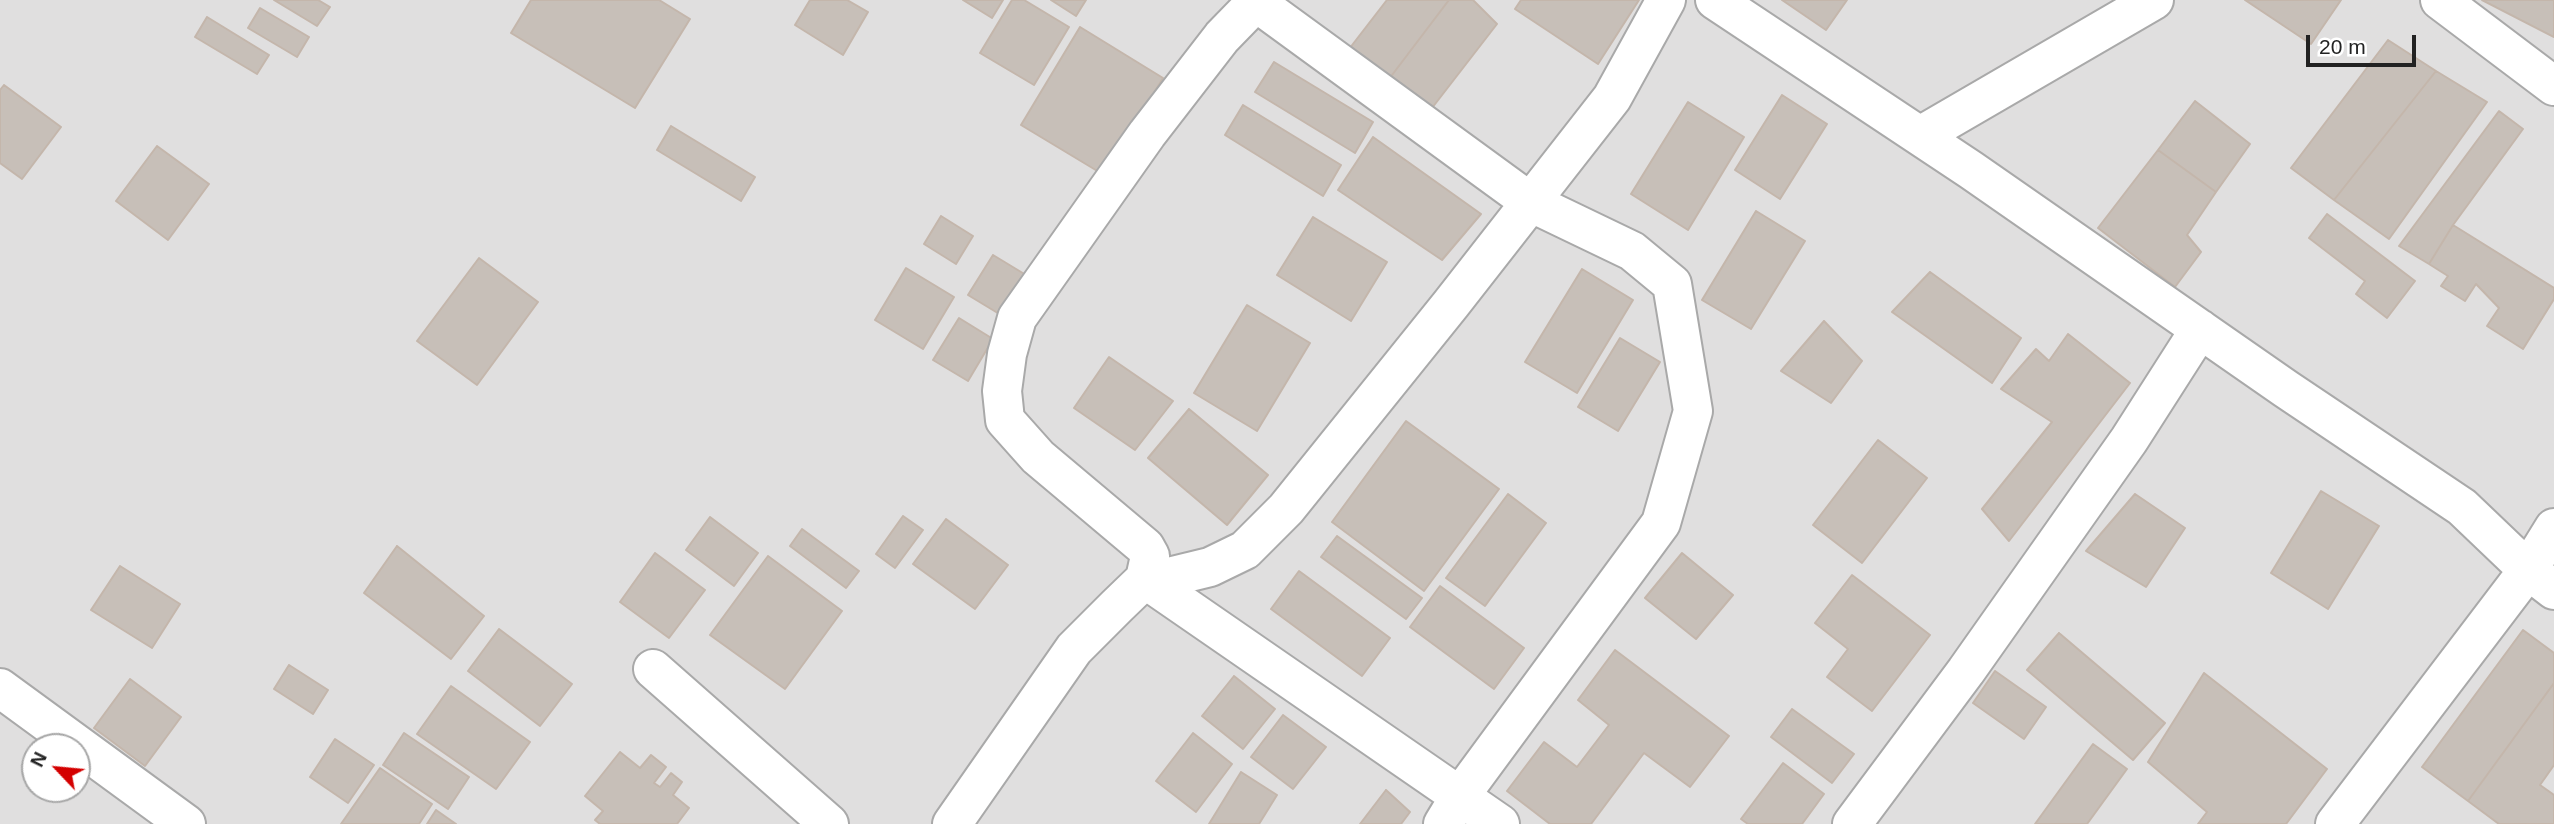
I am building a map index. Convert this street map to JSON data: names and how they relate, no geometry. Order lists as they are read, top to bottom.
{
  "scale_bar": "20 m",
  "north": "top left"
}
